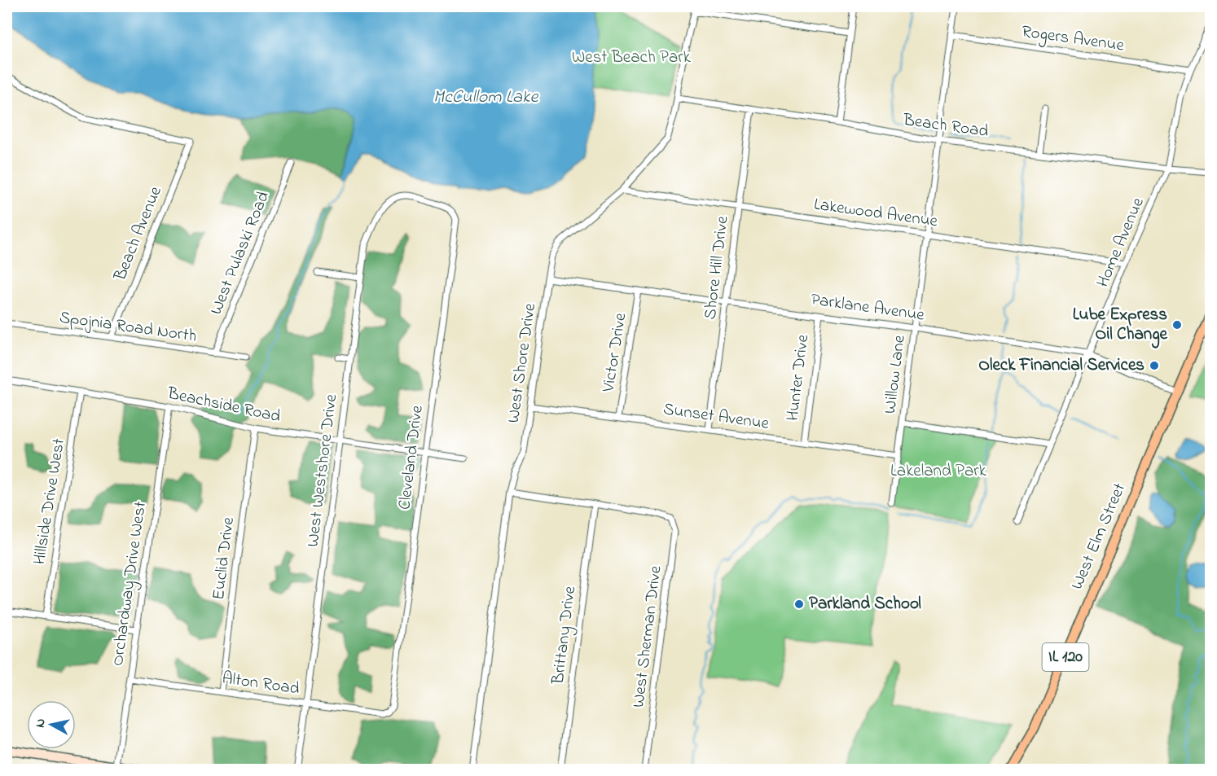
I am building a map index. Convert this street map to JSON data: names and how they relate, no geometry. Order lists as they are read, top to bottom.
{
  "streets": {
    "main road": ["West Elm Street", "IL 120"],
    "street": [
      "Rogers Avenue",
      "Beach Road",
      "Lakewood Avenue",
      "Beach Avenue",
      "Home Avenue",
      "West Pulaski Road",
      "Shore Hill Drive",
      "Parklane Avenue",
      "Spojnia Road North",
      "Victor Drive",
      "West Shore Drive",
      "Willow Lane",
      "Hunter Drive",
      "Beachside Road",
      "Sunset Avenue",
      "Cleveland Drive",
      "West Westshore Drive",
      "Hillside Drive West",
      "Euclid Drive",
      "Orchardway Drive West",
      "Brittany Drive",
      "West Sherman Drive",
      "Alton Road"
    ]
  },
  "crossings": [
    ["Rogers Avenue", "Home Avenue"],
    ["Rogers Avenue", "Willow Lane"],
    ["Beach Road", "Home Avenue"],
    ["Beach Road", "Shore Hill Drive"],
    ["Beach Road", "West Shore Drive"],
    ["Beach Road", "Willow Lane"],
    ["Lakewood Avenue", "Home Avenue"],
    ["Lakewood Avenue", "Shore Hill Drive"],
    ["Lakewood Avenue", "West Shore Drive"],
    ["Lakewood Avenue", "Willow Lane"],
    ["Beach Avenue", "Spojnia Road North"],
    ["Home Avenue", "Parklane Avenue"],
    ["West Pulaski Road", "Spojnia Road North"],
    ["Shore Hill Drive", "Parklane Avenue"],
    ["Shore Hill Drive", "Sunset Avenue"],
    ["Parklane Avenue", "Victor Drive"],
    ["Parklane Avenue", "West Shore Drive"],
    ["Parklane Avenue", "Willow Lane"],
    ["Parklane Avenue", "Hunter Drive"],
    ["Parklane Avenue", "West Elm Street"],
    ["Victor Drive", "Sunset Avenue"],
    ["West Shore Drive", "Sunset Avenue"],
    ["Willow Lane", "Sunset Avenue"],
    ["Hunter Drive", "Sunset Avenue"],
    ["Beachside Road", "Cleveland Drive"],
    ["Beachside Road", "West Westshore Drive"],
    ["Beachside Road", "Hillside Drive West"],
    ["Beachside Road", "Euclid Drive"],
    ["Beachside Road", "Orchardway Drive West"],
    ["Cleveland Drive", "West Westshore Drive"],
    ["Cleveland Drive", "Alton Road"],
    ["West Westshore Drive", "Alton Road"],
    ["Euclid Drive", "Alton Road"],
    ["Orchardway Drive West", "Alton Road"],
    ["Brittany Drive", "West Sherman Drive"]
  ],
  "water": ["McCullom Lake"],
  "parks": ["West Beach Park", "Lakeland Park"],
  "places": ["Lube Express Oil Change", "Oleck Financial Services", "Parkland School"],
  "north": "left"
}
